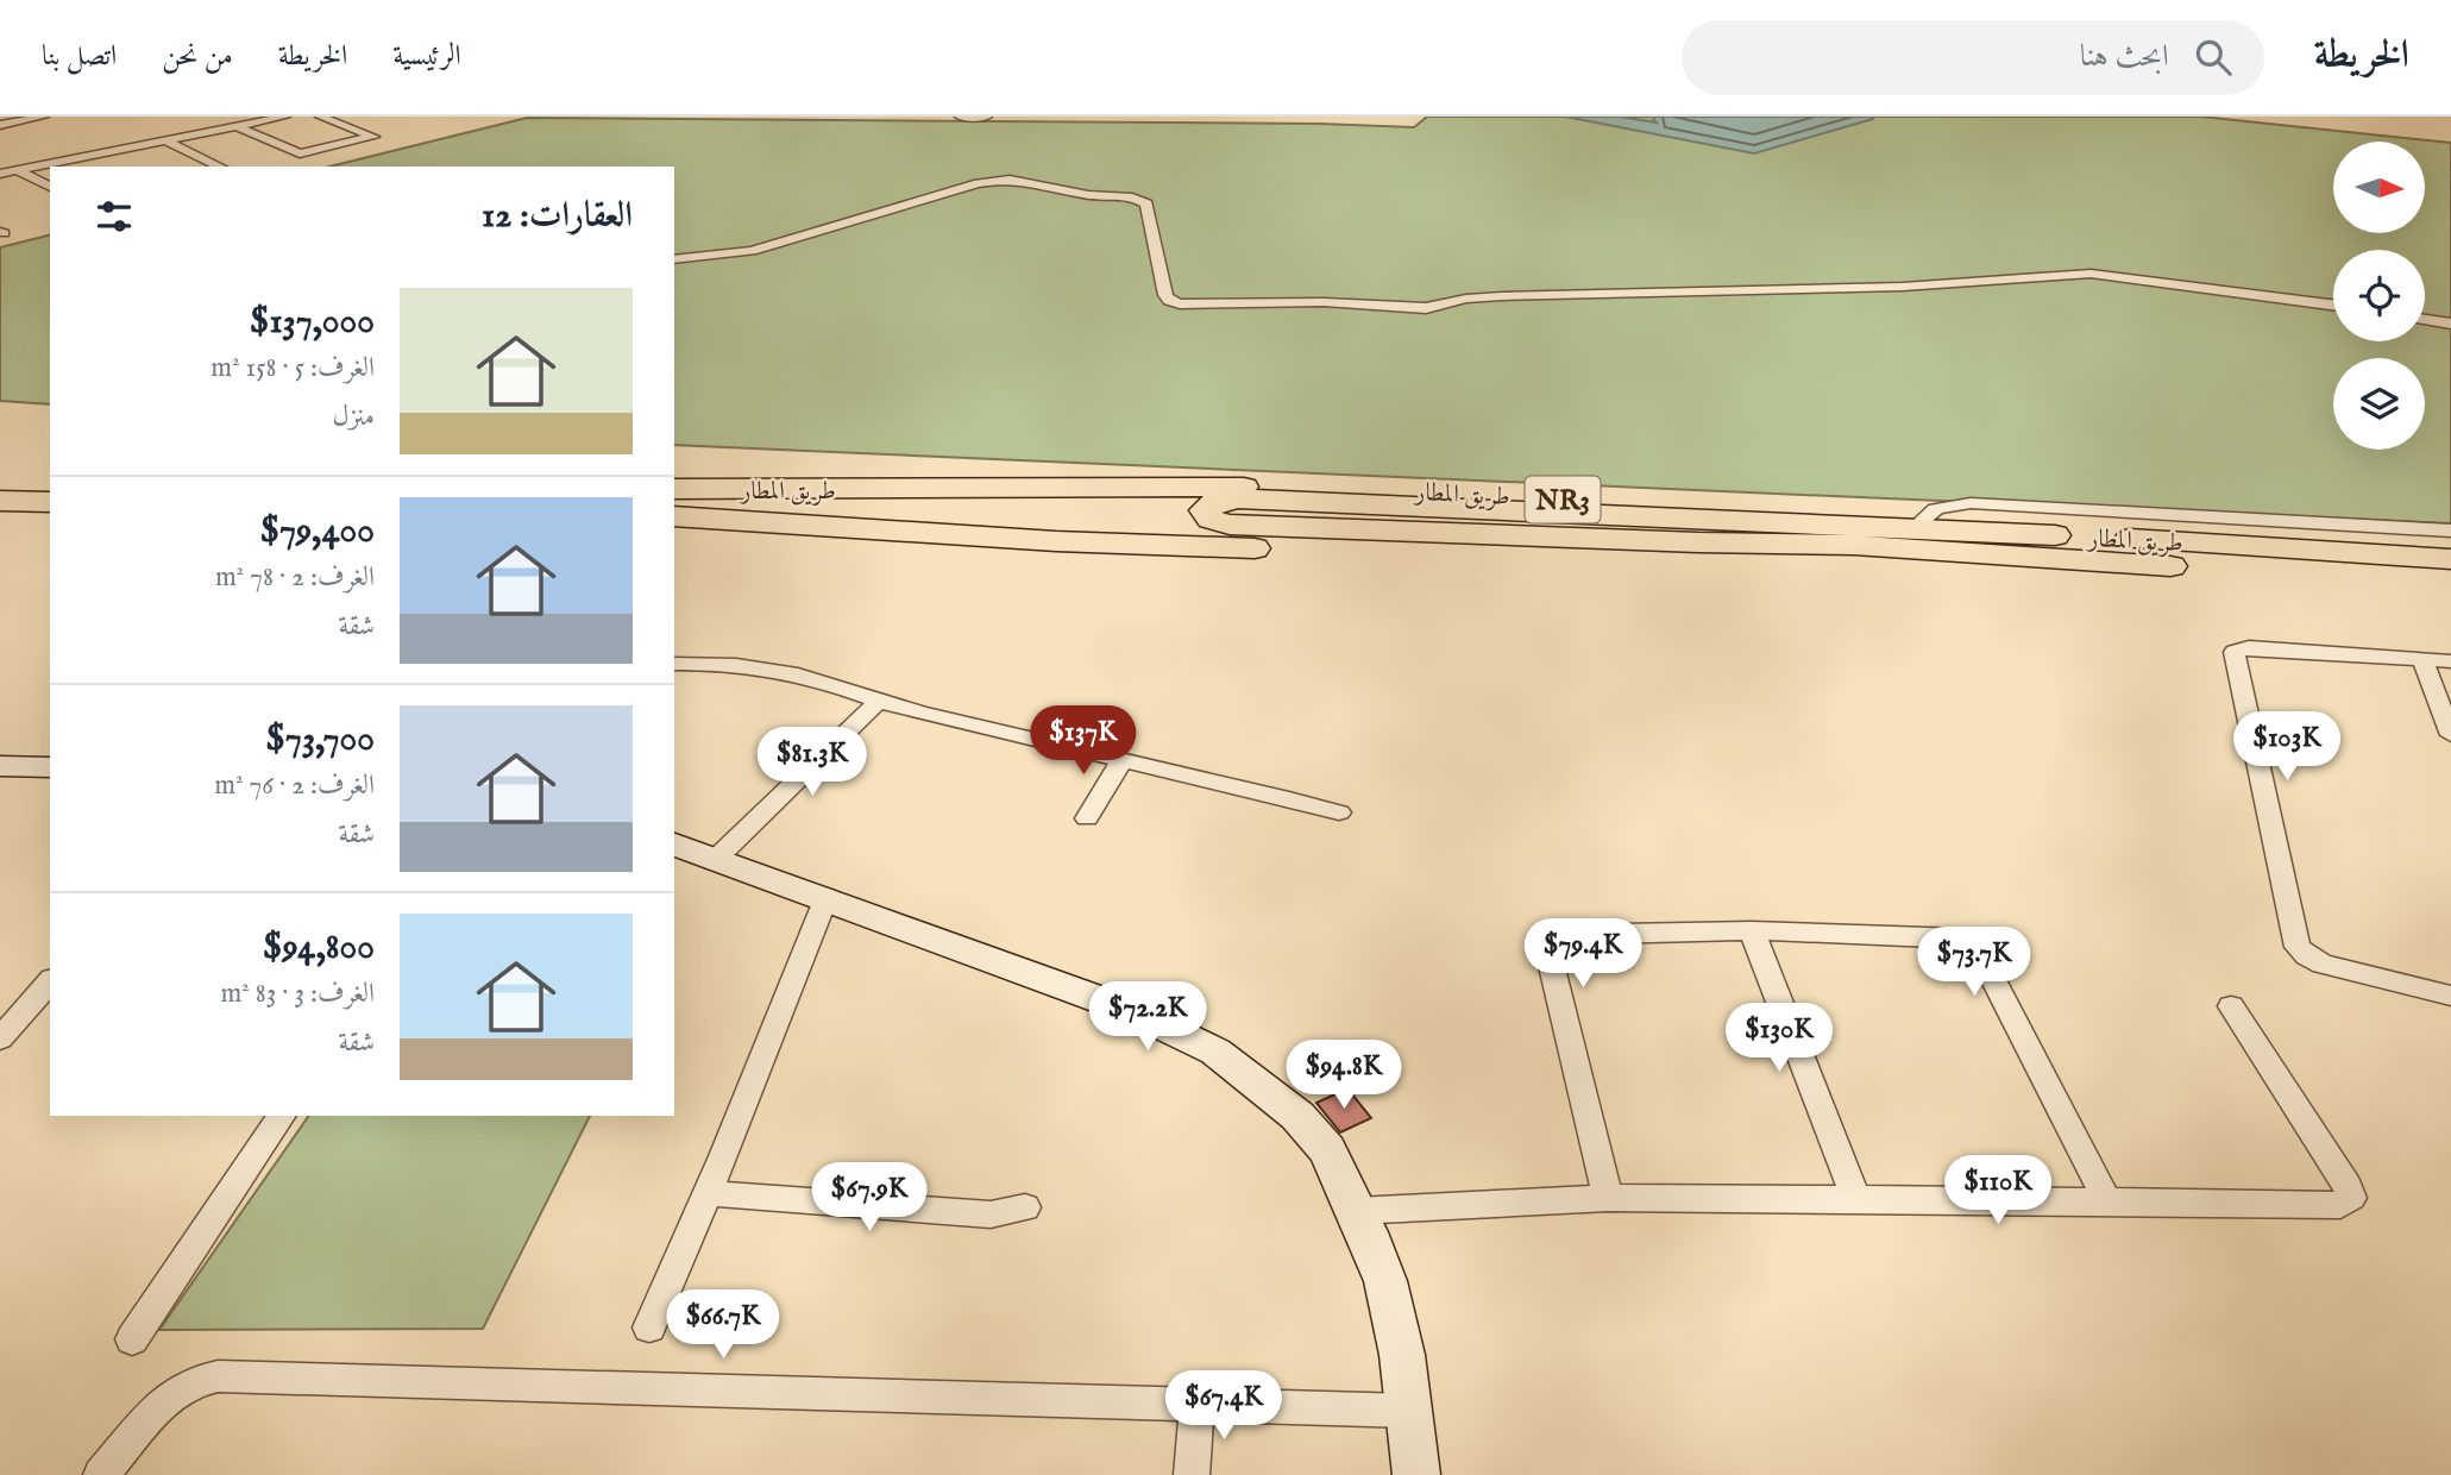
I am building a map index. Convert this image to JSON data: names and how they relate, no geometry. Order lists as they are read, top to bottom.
{
  "streets": {
    "highway": ["طريق المطار", "NR3"]
  },
  "north": "right",
  "page": {
    "header": "الخريطة",
    "search": "ابحث هنا",
    "nav": [
      "الرئيسية",
      "الخريطة",
      "من نحن",
      "اتصل بنا"
    ],
    "heading": "العقارات: 12",
    "list": [
      {
        "name": "$137,000",
        "note": "الغرف: 5 · 158 m² · منزل"
      },
      {
        "name": "$79,400",
        "note": "الغرف: 2 · 78 m² · شقة"
      },
      {
        "name": "$73,700",
        "note": "الغرف: 2 · 76 m² · شقة"
      },
      {
        "name": "$94,800",
        "note": "الغرف: 3 · 83 m² · شقة"
      }
    ],
    "price": [
      "$137K",
      "$103K",
      "$81.3K",
      "$79.4K",
      "$73.7K",
      "$72.2K",
      "$130K",
      "$94.8K",
      "$110K",
      "$67.9K",
      "$66.7K",
      "$67.4K"
    ]
  }
}
